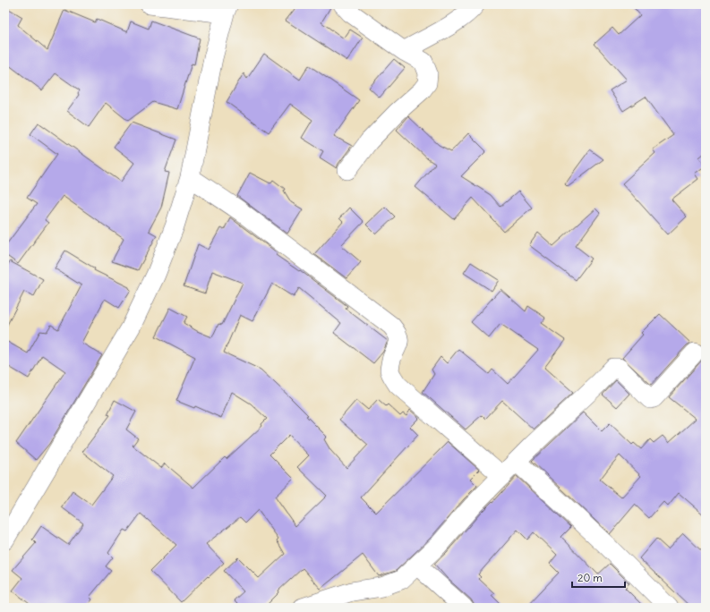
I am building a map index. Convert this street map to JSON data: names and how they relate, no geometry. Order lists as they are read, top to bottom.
{
  "scale_bar": "20 m"
}
